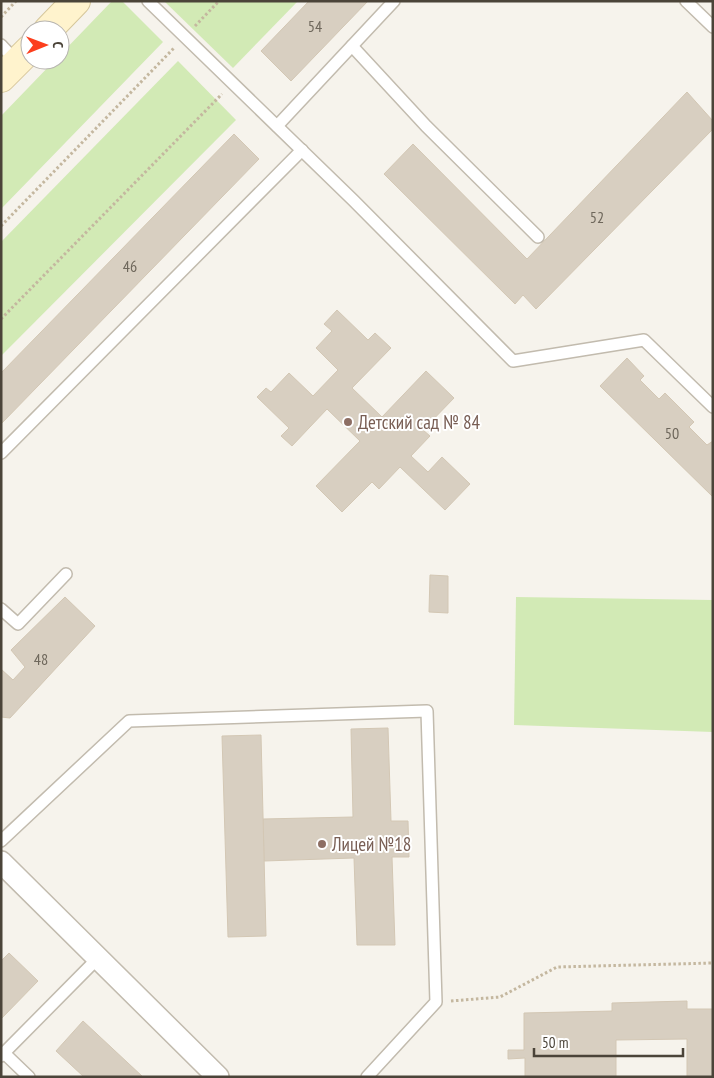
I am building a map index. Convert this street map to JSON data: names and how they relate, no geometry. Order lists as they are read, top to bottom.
{
  "places": ["Детский сад № 84", "Лицей №18"],
  "house_numbers": [
    "54",
    "52",
    "46",
    "50",
    "48"
  ],
  "scale_bar": "50 m",
  "north": "right"
}
